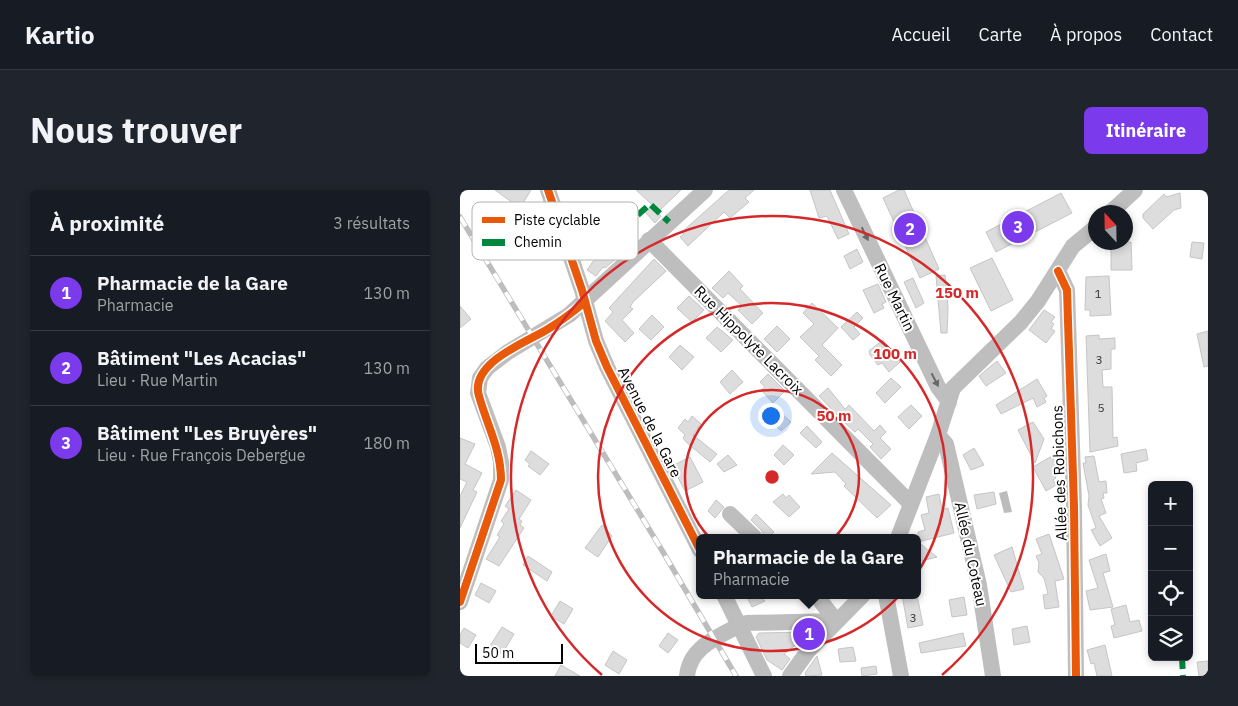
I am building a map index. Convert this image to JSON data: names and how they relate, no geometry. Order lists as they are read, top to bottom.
{
  "streets": {
    "street": [
      "Rue Martin",
      "Rue Hippolyte Lacroix",
      "Avenue de la Gare",
      "Allée des Robichons",
      "Allée du Coteau"
    ]
  },
  "one_way": ["Rue Martin"],
  "house_numbers": [
    "1",
    "3",
    "5",
    "3"
  ],
  "legend": ["Piste cyclable", "Chemin"],
  "scale_bar": "50 m",
  "north": "top",
  "page": {
    "header": "Kartio",
    "nav": [
      "Accueil",
      "Carte",
      "À propos",
      "Contact"
    ],
    "title": "Nous trouver",
    "buttons": "Itinéraire",
    "heading": ["À proximité", "3 résultats"],
    "pins": ["3", "2", "1"],
    "list": [
      {
        "mark": "1",
        "name": "Pharmacie de la Gare",
        "note": "Pharmacie",
        "value": "130 m"
      },
      {
        "mark": "2",
        "name": "Bâtiment \"Les Acacias\"",
        "note": "Lieu · Rue Martin",
        "value": "130 m"
      },
      {
        "mark": "3",
        "name": "Bâtiment \"Les Bruyères\"",
        "note": "Lieu · Rue François Debergue",
        "value": "180 m"
      }
    ],
    "map_buttons": ["+", "−"],
    "popup": ["Pharmacie de la Gare", "Pharmacie"],
    "scale": "50 m"
  },
  "rings": ["150 m", "100 m", "50 m"]
}
